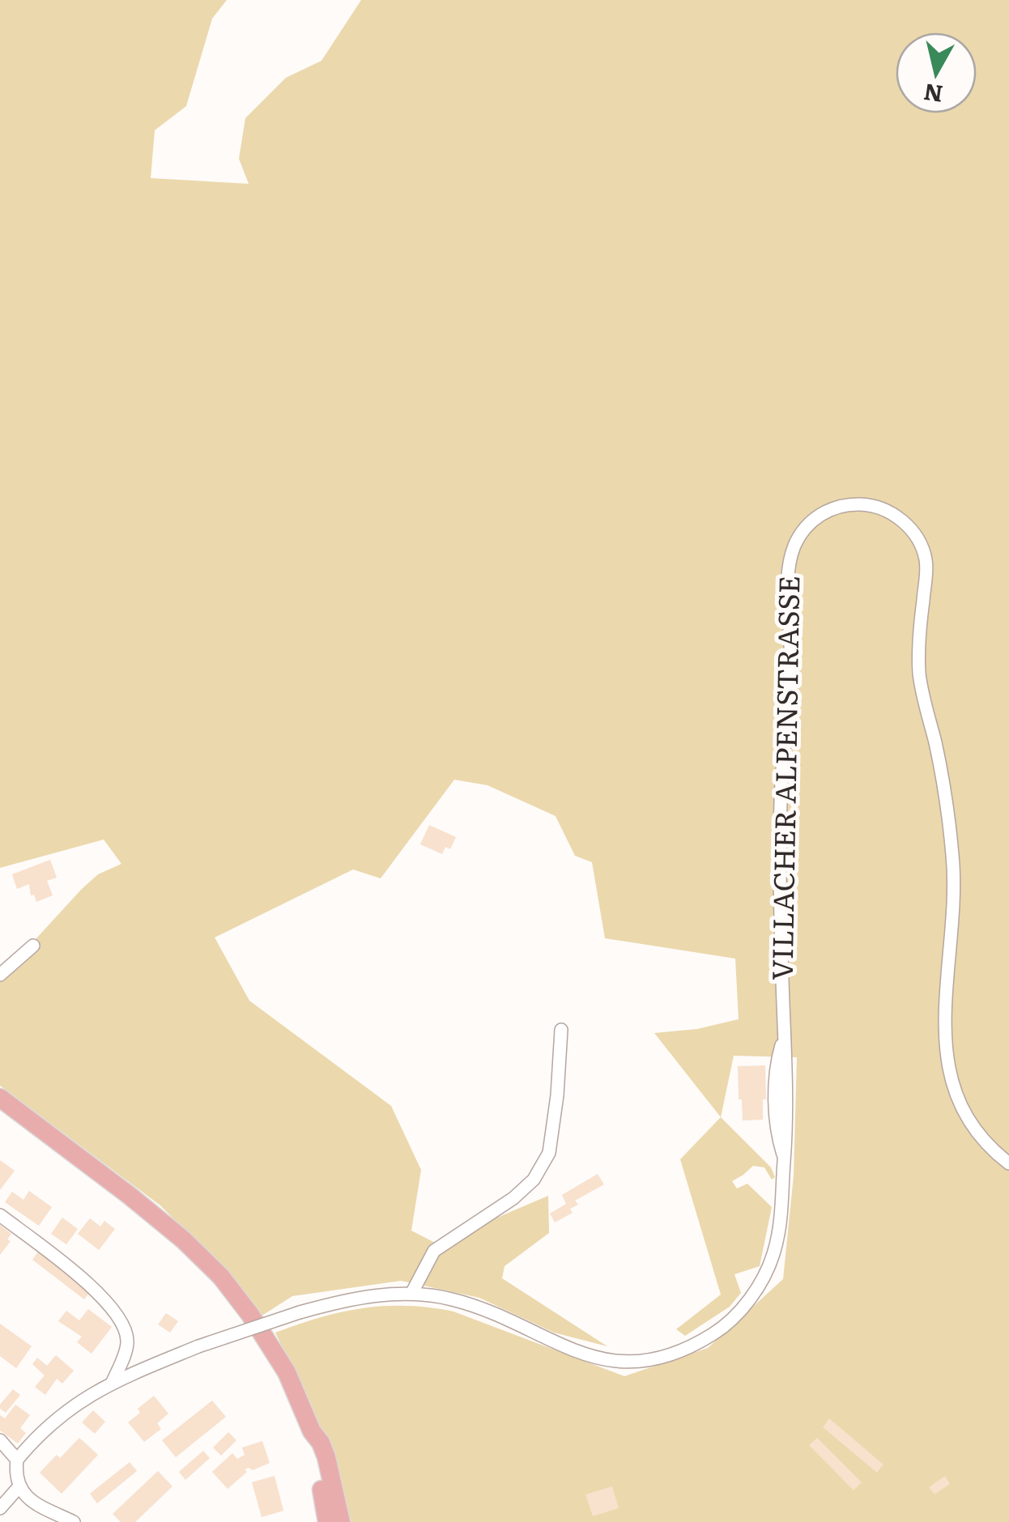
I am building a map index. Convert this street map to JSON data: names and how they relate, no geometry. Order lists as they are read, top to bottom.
{
  "streets": {
    "street": ["VILLACHER ALPENSTRASSE"]
  },
  "north": "bottom"
}
